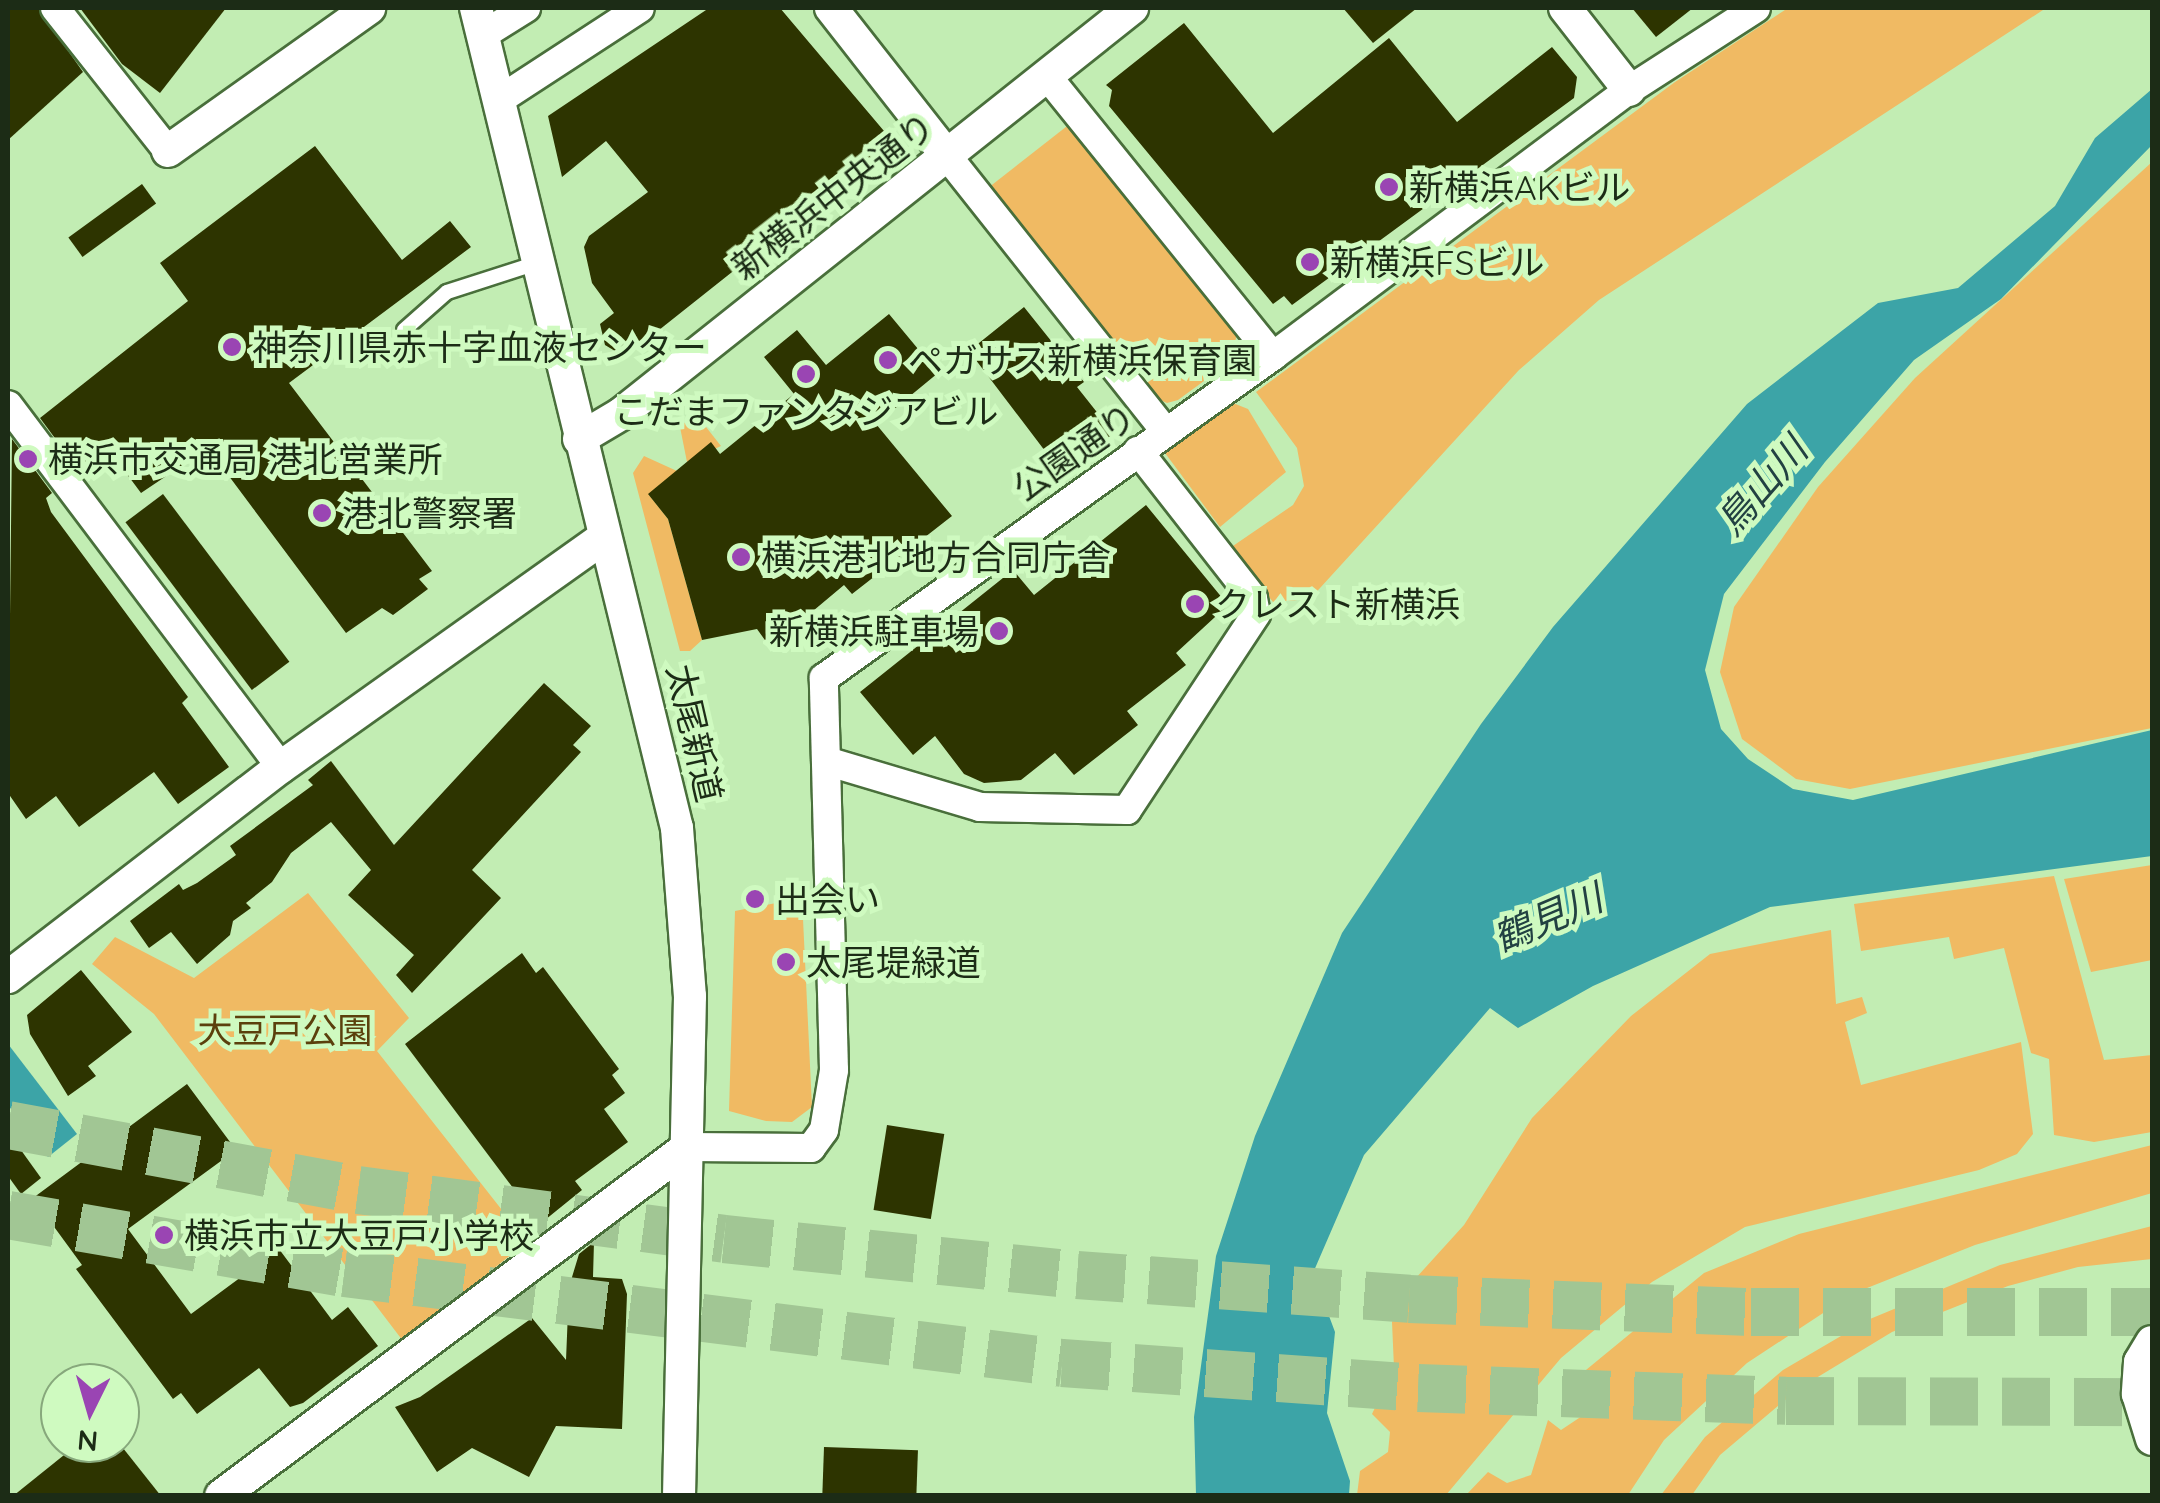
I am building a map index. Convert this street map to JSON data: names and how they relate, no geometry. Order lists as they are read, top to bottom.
{
  "streets": {
    "street": ["新横浜中央通り", "公園通り", "太尾新道"]
  },
  "crossings": [
    ["新横浜中央通り", "太尾新道"],
    ["公園通り", "太尾新道"]
  ],
  "water": ["鳥山川", "鶴見川"],
  "parks": ["大豆戸公園"],
  "places": [
    "新横浜AKビル",
    "新横浜FSビル",
    "神奈川県赤十字血液センター",
    "ペガサス新横浜保育園",
    "こだまファンタジアビル",
    "横浜市交通局 港北営業所",
    "港北警察署",
    "横浜港北地方合同庁舎",
    "クレスト新横浜",
    "新横浜駐車場",
    "出会い",
    "太尾堤緑道",
    "横浜市立大豆戸小学校"
  ],
  "north": "bottom"
}
